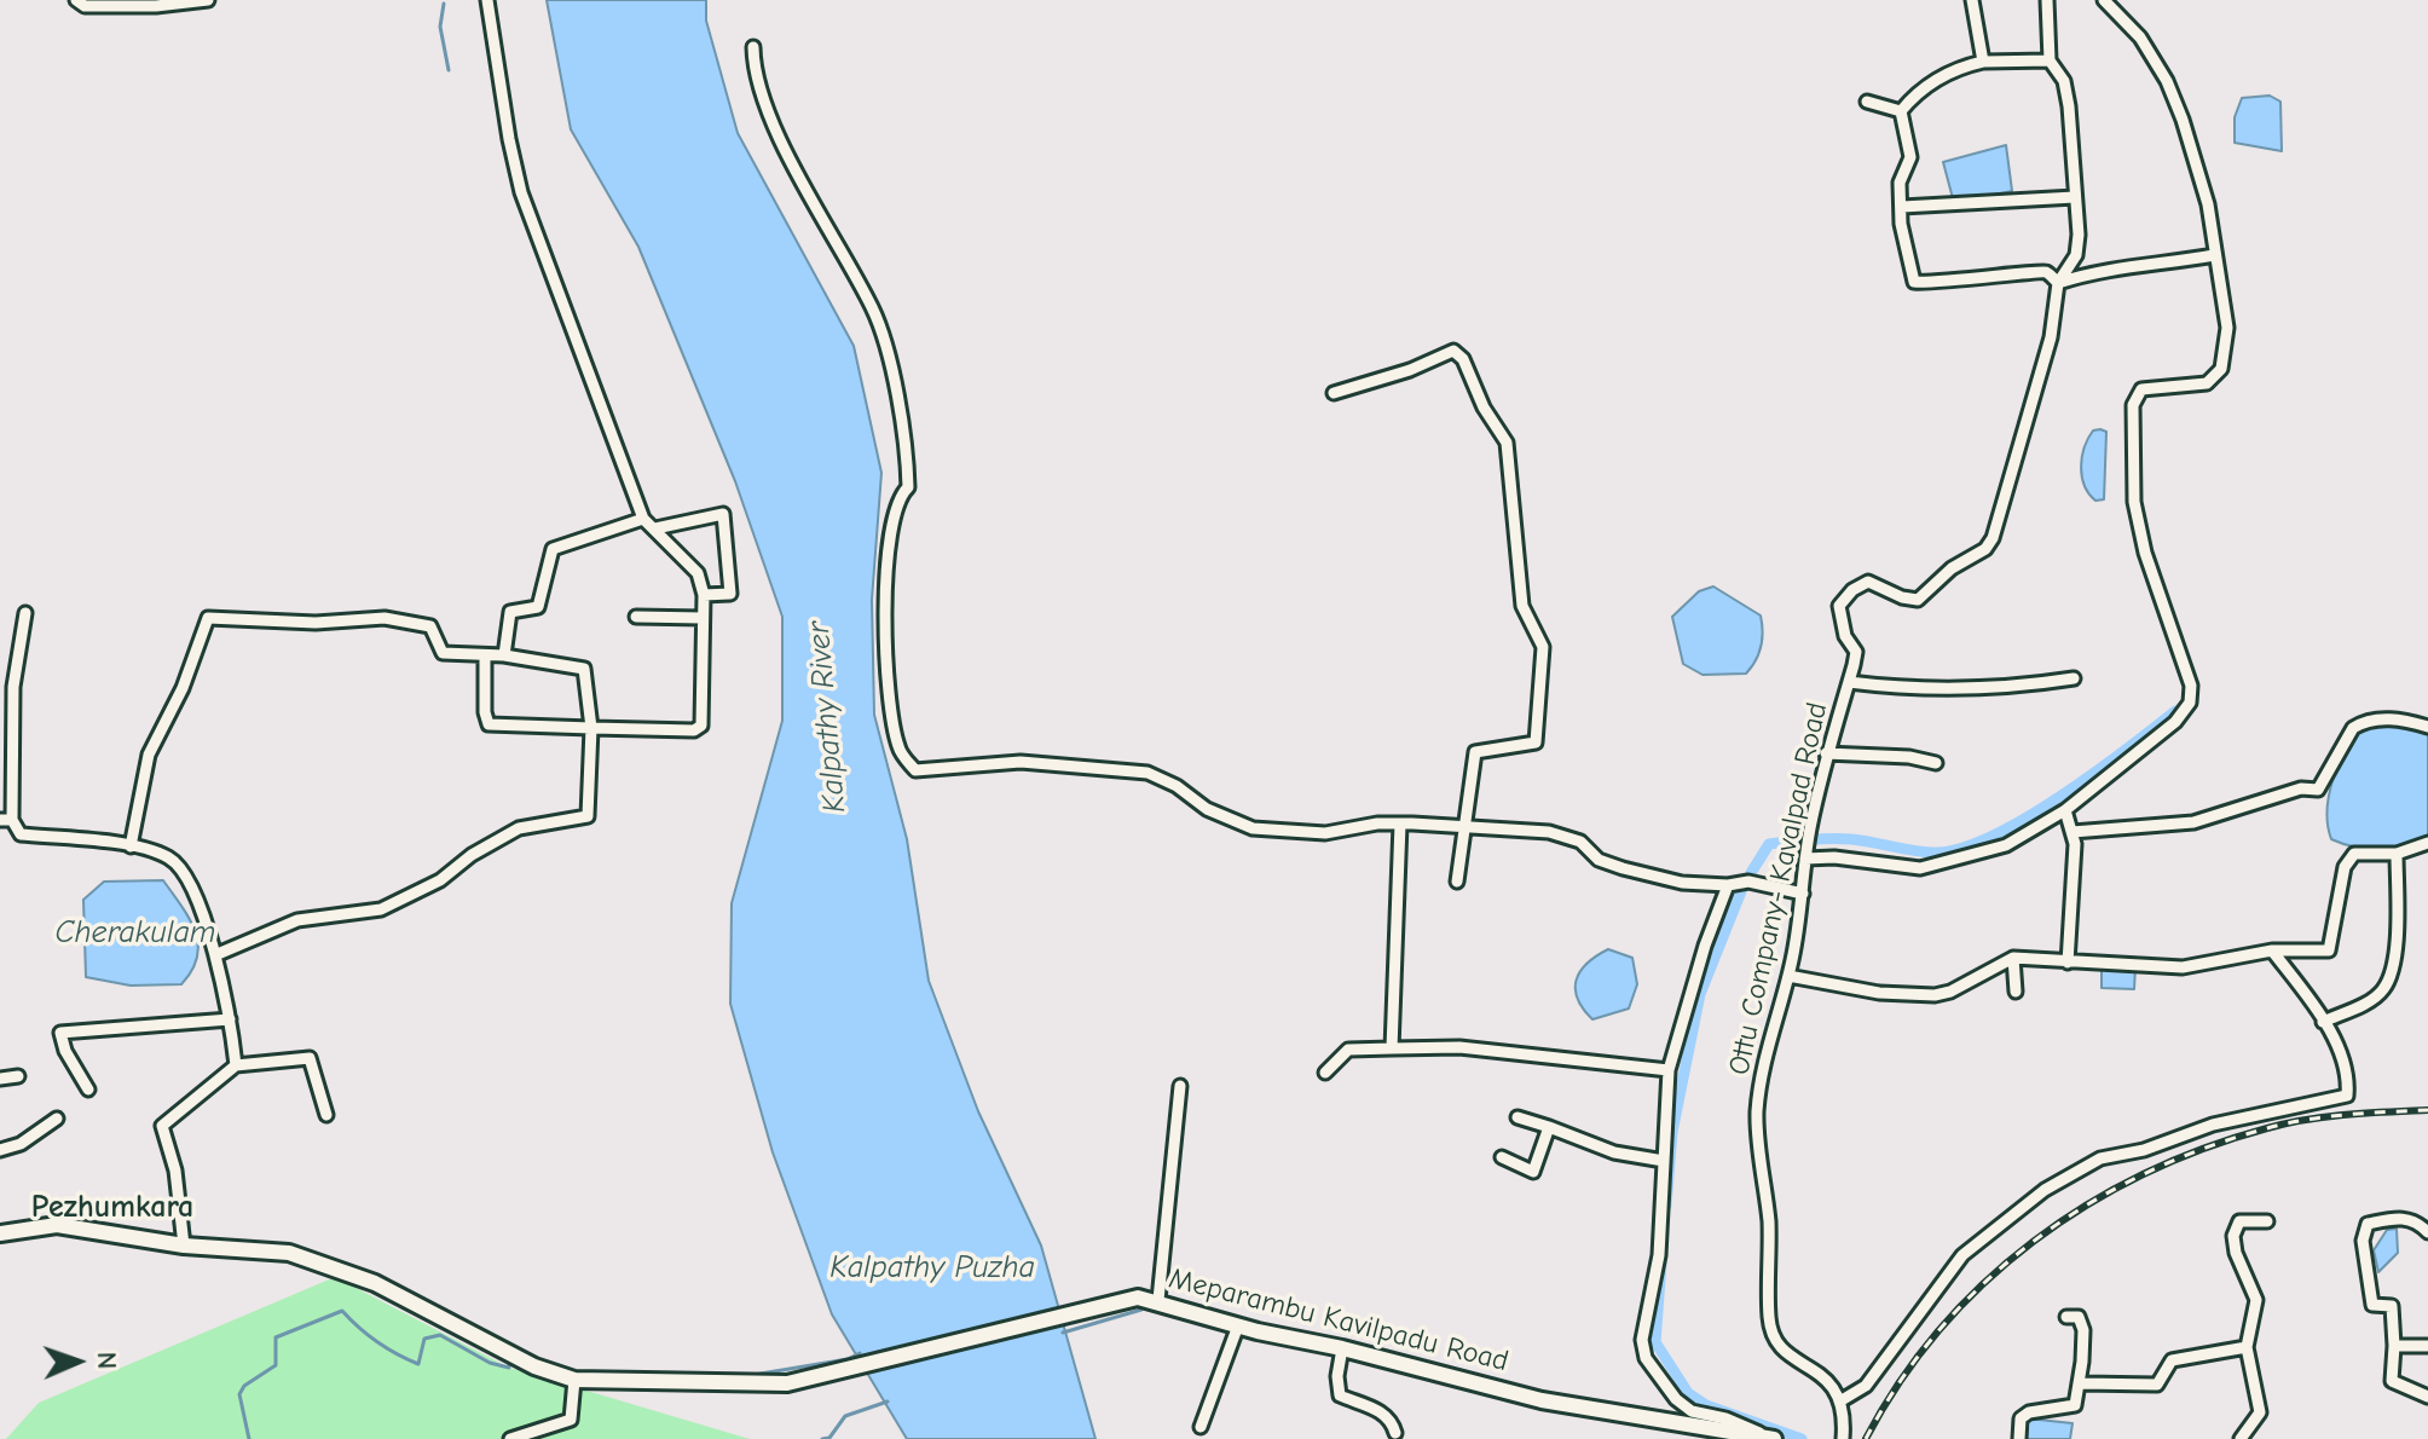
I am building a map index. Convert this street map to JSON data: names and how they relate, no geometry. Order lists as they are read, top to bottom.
{
  "streets": {
    "main road": ["Meparambu Kavilpadu Road"],
    "street": ["Ottu Company- Kavalpad Road"]
  },
  "districts": ["Pezhumkara"],
  "water": ["Kalpathy River", "Cherakulam", "Kalpathy Puzha"],
  "north": "right"
}
